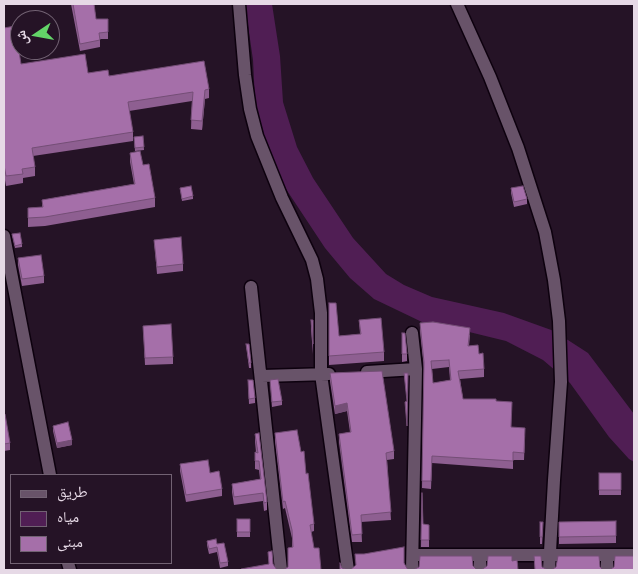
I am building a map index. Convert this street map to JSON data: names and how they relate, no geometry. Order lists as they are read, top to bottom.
{
  "legend": ["طريق", "مياه", "مبنى"],
  "north": "left"
}
